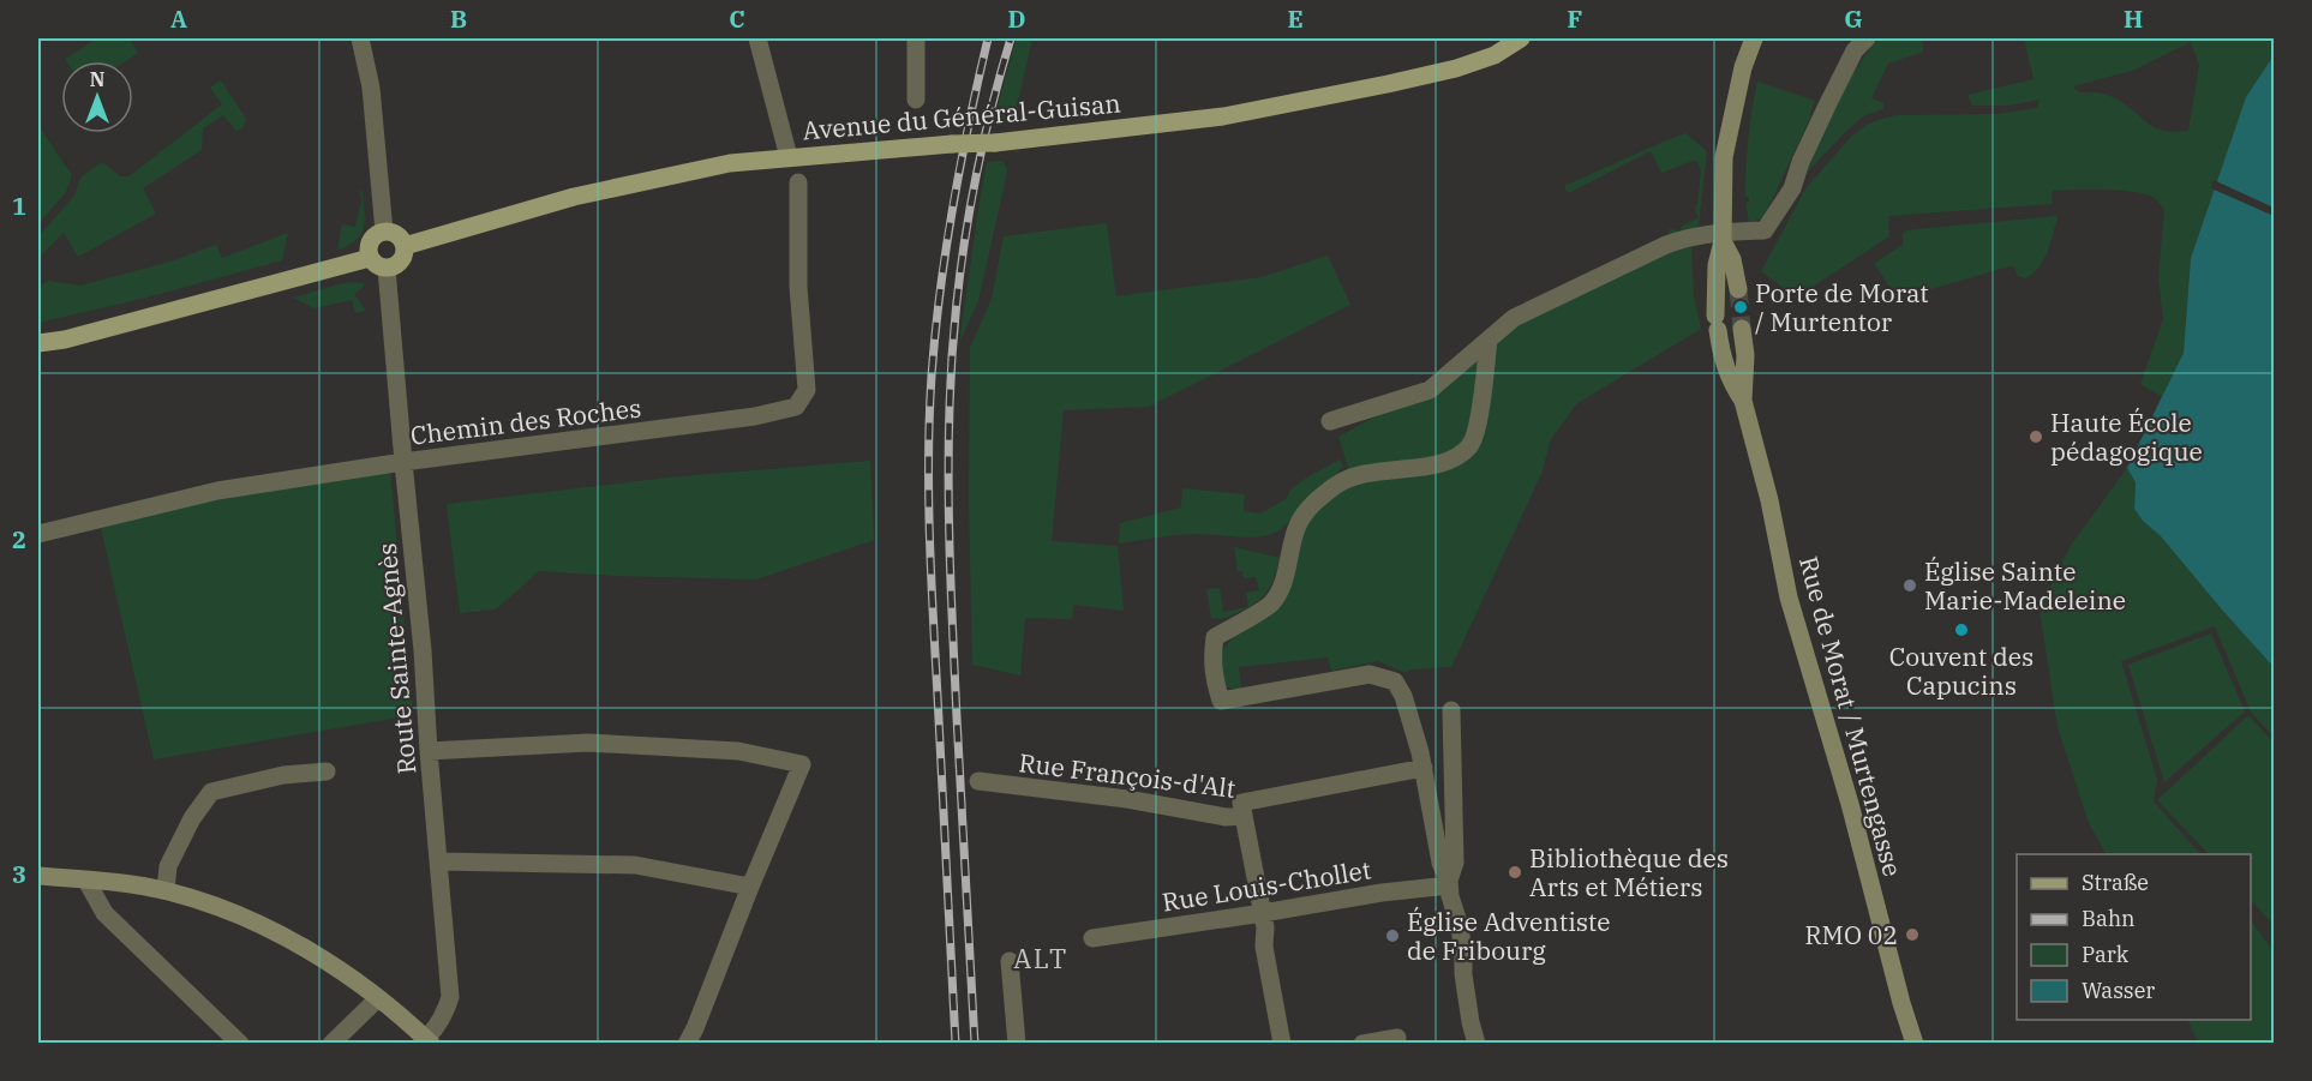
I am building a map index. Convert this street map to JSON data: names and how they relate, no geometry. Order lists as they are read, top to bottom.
{
  "streets": {
    "main road": ["Avenue du Général-Guisan", "Rue de Morat / Murtengasse"],
    "street": [
      "Chemin des Roches",
      "Route Sainte-Agnès",
      "Rue François-d'Alt",
      "Rue Louis-Chollet"
    ]
  },
  "crossings": [
    ["Avenue du Général-Guisan", "Route Sainte-Agnès"],
    ["Chemin des Roches", "Route Sainte-Agnès"]
  ],
  "districts": ["ALT"],
  "places": [
    "Porte de Morat / Murtentor",
    "Haute École pédagogique",
    "Église Sainte Marie-Madeleine",
    "Couvent des Capucins",
    "Bibliothèque des Arts et Métiers",
    "RMO 02",
    "Église Adventiste de Fribourg"
  ],
  "legend": [
    "Straße",
    "Bahn",
    "Park",
    "Wasser"
  ],
  "north": "top",
  "grid": {
    "columns": [
      "A",
      "B",
      "C",
      "D",
      "E",
      "F",
      "G",
      "H"
    ],
    "rows": ["1", "2", "3"]
  }
}
